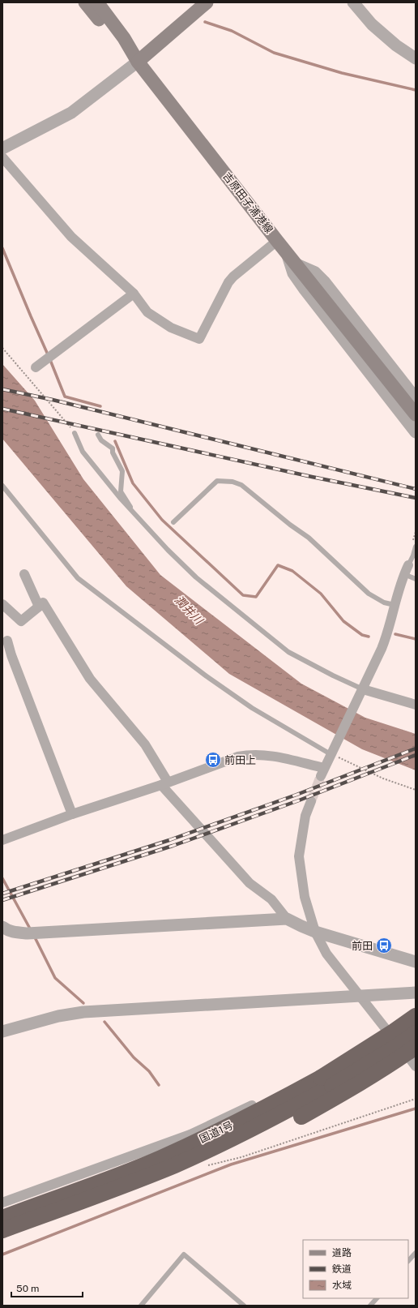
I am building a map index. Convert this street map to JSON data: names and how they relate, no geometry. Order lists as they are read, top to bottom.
{
  "streets": {
    "highway": ["国道1号"],
    "main road": ["吉原田子浦港線"]
  },
  "water": ["潤井川"],
  "places": {
    "bus stop": ["前田上", "前田"]
  },
  "legend": ["道路", "鉄道", "水域"],
  "scale_bar": "50 m"
}
